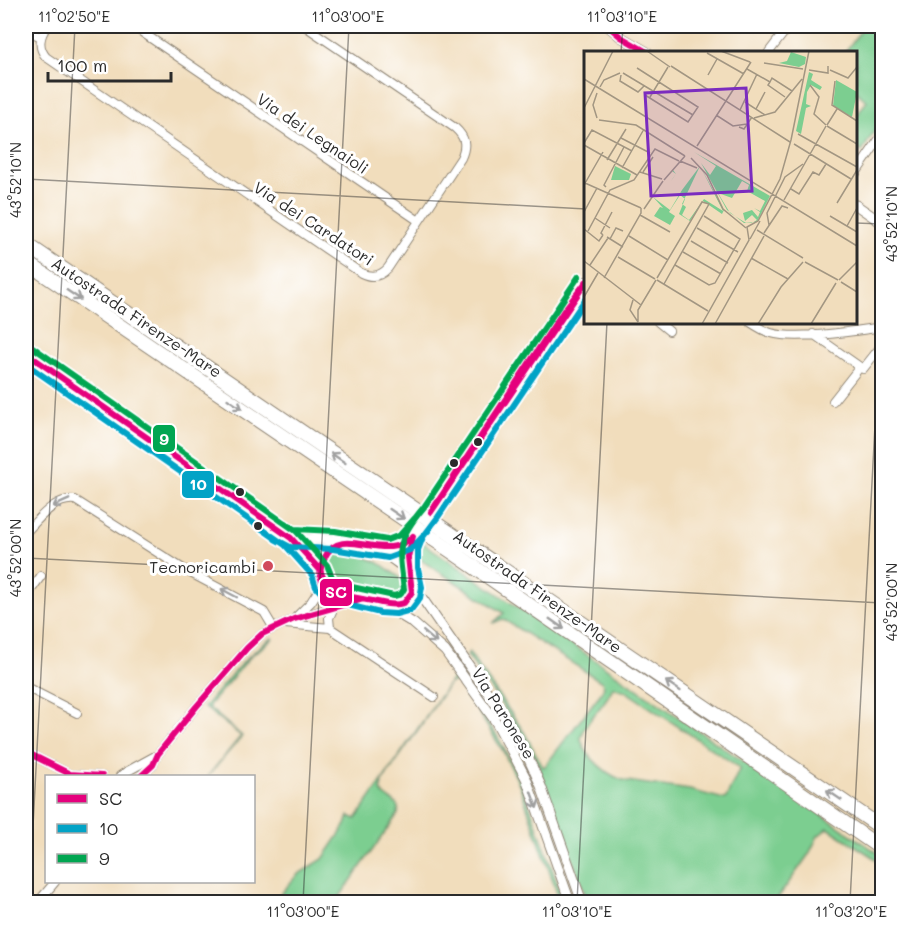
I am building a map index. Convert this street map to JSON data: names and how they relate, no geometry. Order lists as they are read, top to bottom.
{
  "streets": {
    "highway": ["Autostrada Firenze-Mare"],
    "street": ["Via dei Legnaioli", "Via dei Cardatori", "Via Paronese"]
  },
  "crossings": [
    ["Via dei Legnaioli", "Via dei Cardatori"]
  ],
  "places": ["Tecnoricambi"],
  "lines": ["transit line SC", "transit line 9", "transit line 10"],
  "legend": ["SC", "10", "9"],
  "scale_bar": "100 m",
  "coordinates": [
    "11°02'50\"E",
    "11°03'00\"E",
    "11°03'10\"E",
    "43°52'10\"N",
    "43°52'00\"N",
    "11°03'20\"E"
  ]
}
